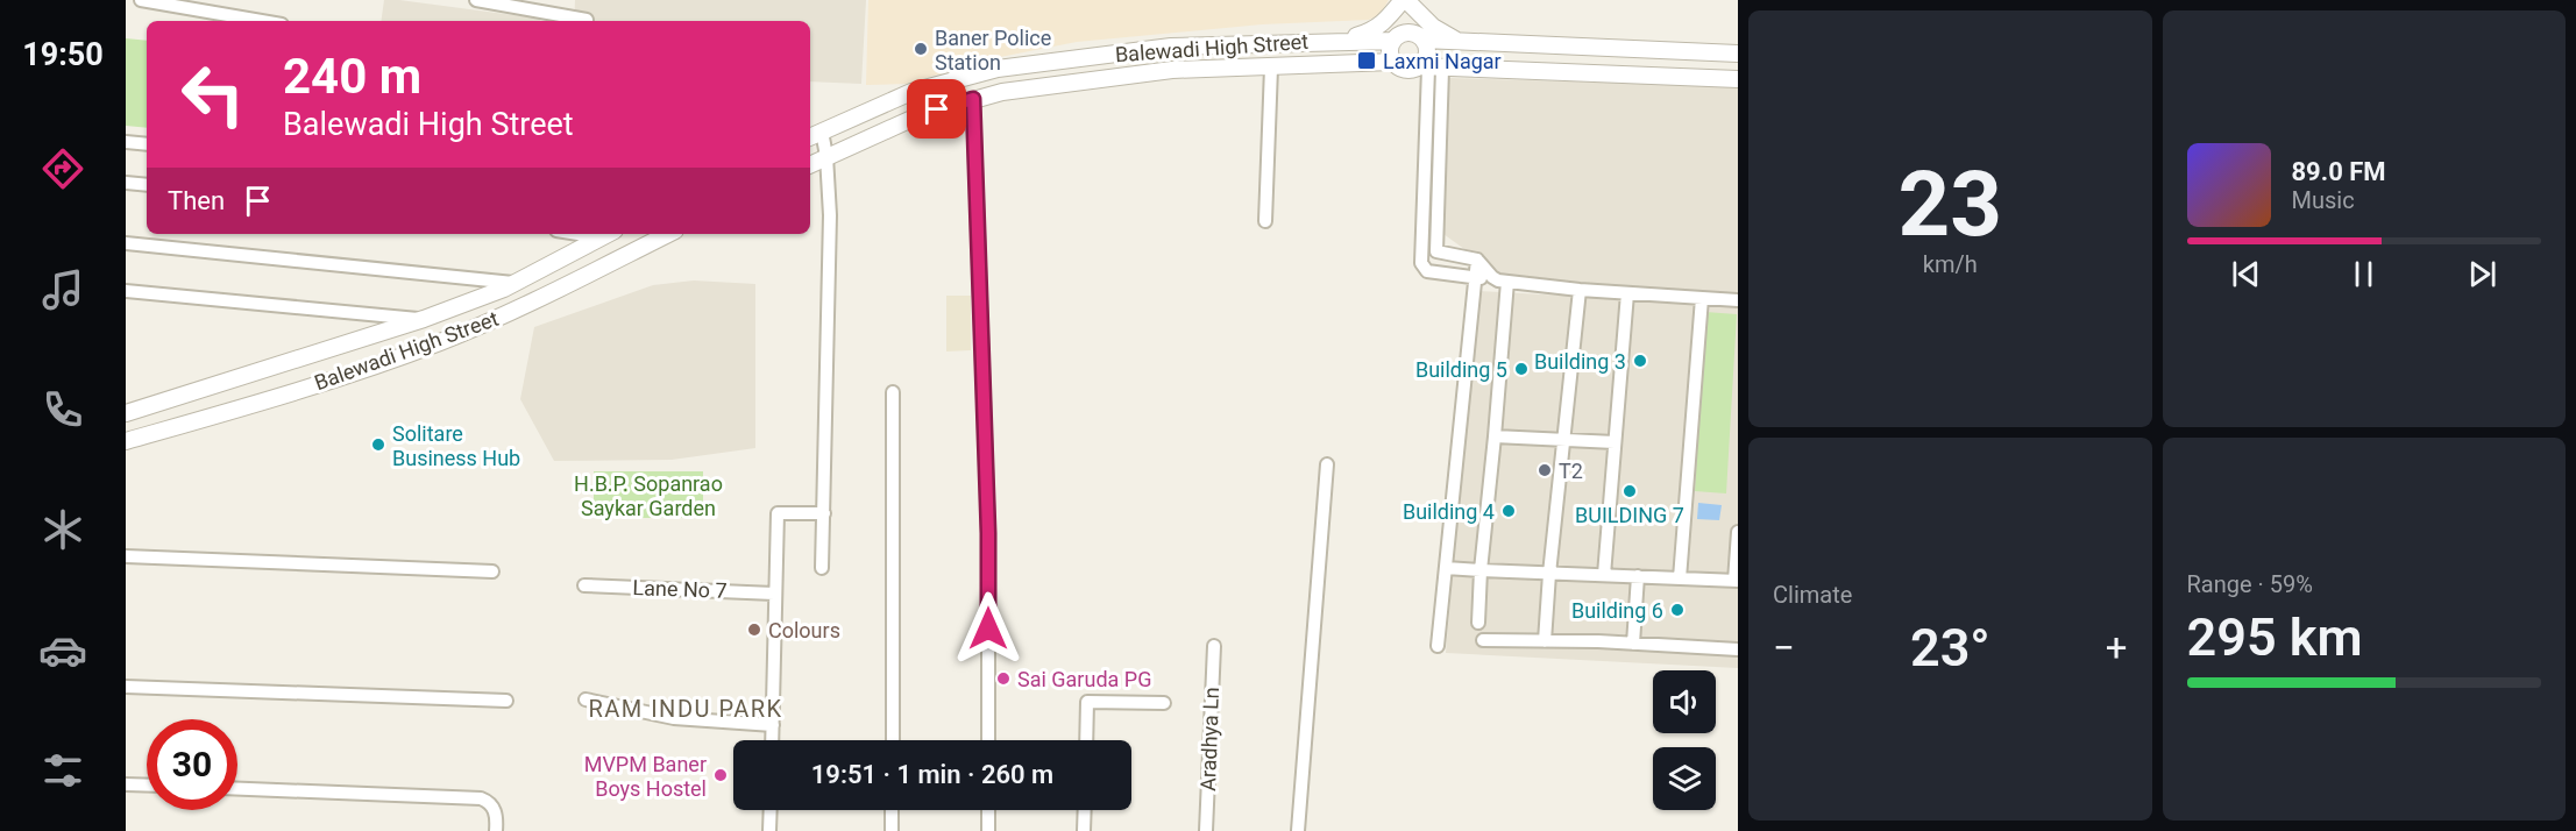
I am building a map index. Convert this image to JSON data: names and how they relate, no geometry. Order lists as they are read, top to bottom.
{
  "streets": {
    "street": ["Balewadi High Street", "Lane No 7", "Aradhya Ln"]
  },
  "districts": ["RAM INDU PARK"],
  "parks": ["H.B.P. Sopanrao Saykar Garden"],
  "places": {
    "other": [
      "Baner Police Station",
      "Building 3",
      "Building 5",
      "Solitare Business Hub",
      "T2",
      "BUILDING 7",
      "Building 4",
      "Building 6",
      "Colours",
      "Sai Garuda PG",
      "MVPM Baner Boys Hostel"
    ],
    "transit": ["Laxmi Nagar"]
  },
  "page": {
    "tabs": "19:50",
    "tile": [
      ["23", "km/h"],
      "Climate",
      ["Range · 59%", "295 km"]
    ],
    "turn": ["240 m", "Balewadi High Street"],
    "song": ["89.0 FM", "Music"],
    "then": "Then",
    "heat": ["−", "23°", "+"],
    "limit": "30",
    "trip": "19:51 · 1 min · 260 m"
  }
}
